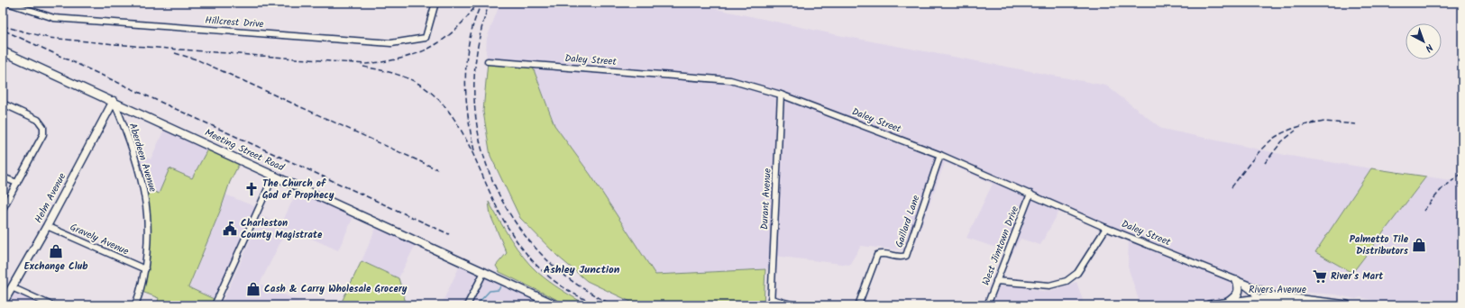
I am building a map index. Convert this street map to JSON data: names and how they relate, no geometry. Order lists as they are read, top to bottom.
{
  "streets": {
    "main road": ["Rivers Avenue"],
    "street": [
      "Hillcrest Drive",
      "Daley Street",
      "Meeting Street Road",
      "Aberdeen Avenue",
      "Helm Avenue",
      "Durant Avenue",
      "Gaillard Lane",
      "Gravely Avenue",
      "West Jimtown Drive"
    ]
  },
  "crossings": [
    ["Daley Street", "Durant Avenue"],
    ["Daley Street", "Gaillard Lane"],
    ["Daley Street", "West Jimtown Drive"],
    ["Daley Street", "Rivers Avenue"],
    ["Meeting Street Road", "Aberdeen Avenue"],
    ["Meeting Street Road", "Helm Avenue"],
    ["Aberdeen Avenue", "Helm Avenue"],
    ["Aberdeen Avenue", "Gravely Avenue"],
    ["Helm Avenue", "Gravely Avenue"]
  ],
  "districts": ["Ashley Junction"],
  "places": {
    "church": ["The Church of God of Prophecy"],
    "public building": ["Charleston County Magistrate"],
    "shop": ["Palmetto Tile Distributors", "Exchange Club", "Cash & Carry Wholesale Grocery"],
    "supermarket": ["River's Mart"]
  },
  "north": "bottom right"
}
